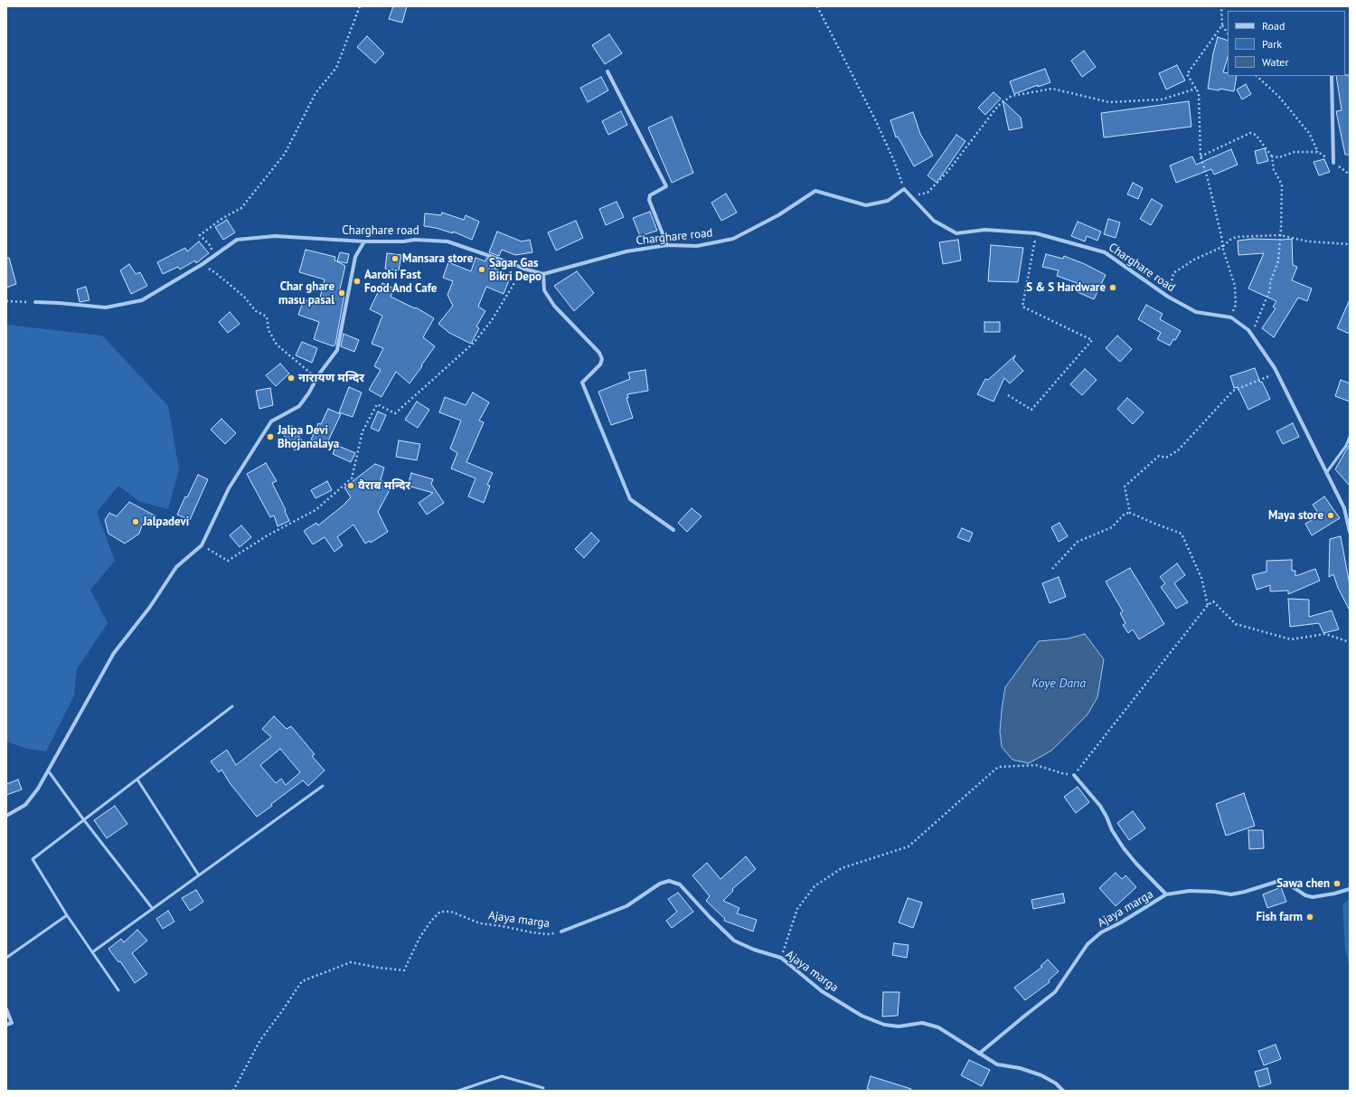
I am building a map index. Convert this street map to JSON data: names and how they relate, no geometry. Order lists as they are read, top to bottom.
{
  "streets": {
    "street": ["Charghare road", "Ajaya marga"]
  },
  "water": ["Koye Dana"],
  "places": [
    "Mansara store",
    "Sagar Gas Bikri Depo",
    "Aarohi Fast Food And Cafe",
    "S & S Hardware",
    "Char ghare masu pasal",
    "नारायण मन्दिर",
    "Jalpa Devi Bhojanalaya",
    "वैराब मन्दिर",
    "Maya store",
    "Jalpadevi",
    "Sawa chen",
    "Fish farm"
  ],
  "legend": ["Road", "Park", "Water"]
}
